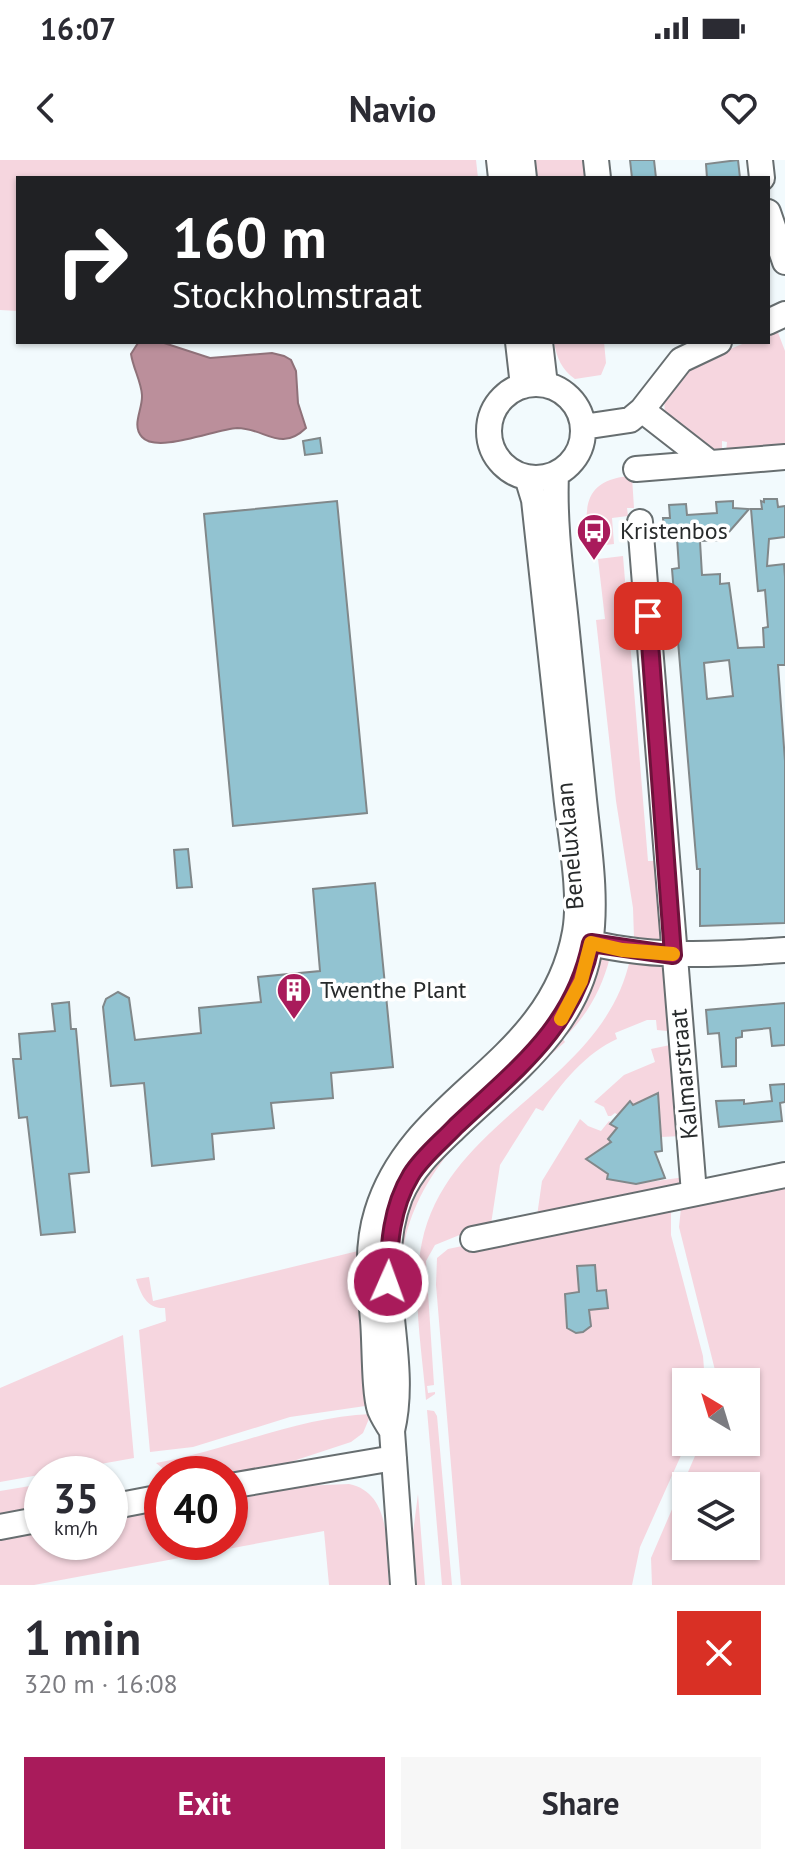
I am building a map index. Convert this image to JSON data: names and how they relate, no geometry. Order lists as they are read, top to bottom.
{
  "streets": {
    "street": ["Beneluxlaan", "Kalmarstraat"]
  },
  "places": {
    "bus stop": ["Kristenbos"],
    "building": ["Twenthe Plant"]
  },
  "north": "top left",
  "page": {
    "status": "16:07",
    "header": "Navio",
    "turn": ["160 m", "Stockholmstraat"],
    "speed": "35 km/h",
    "limit": "40",
    "heading": ["1 min", "320 m · 16:08"],
    "buttons": ["Exit", "Share"]
  }
}
